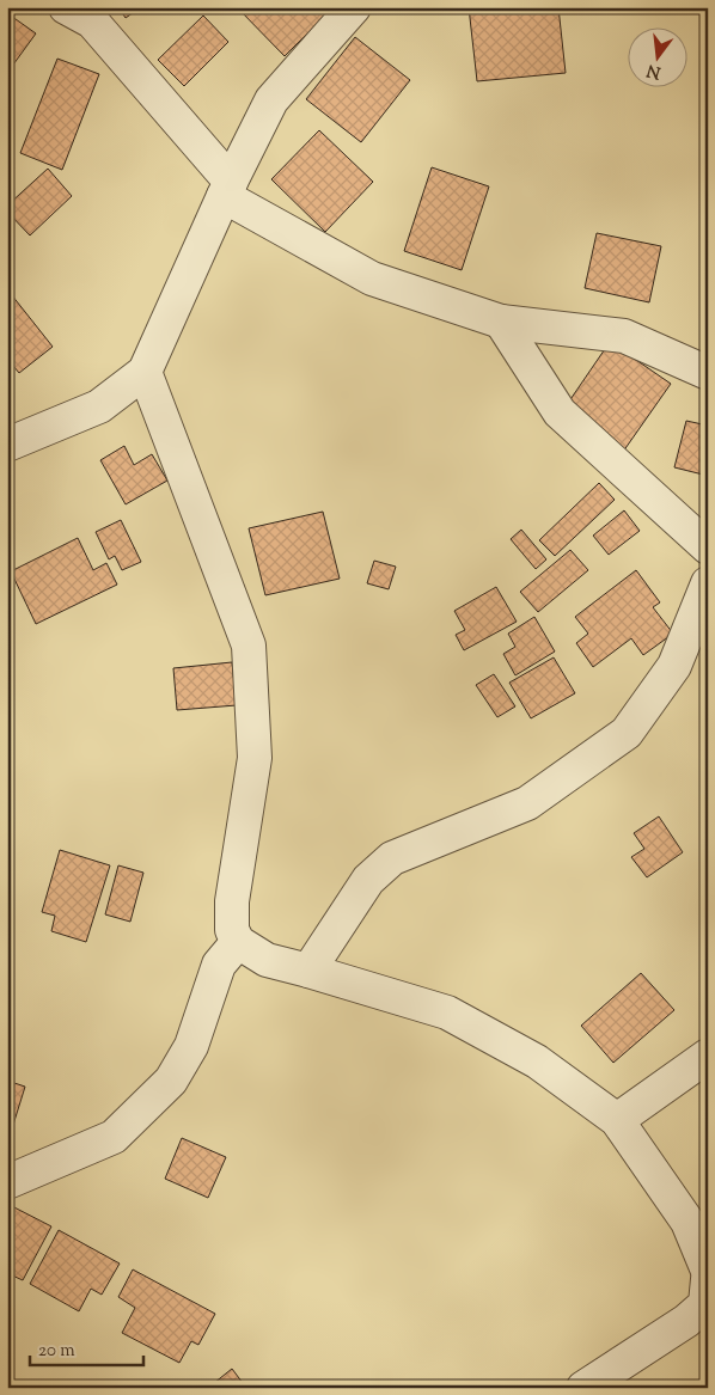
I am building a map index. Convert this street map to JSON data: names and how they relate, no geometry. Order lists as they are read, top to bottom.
{
  "scale_bar": "20 m",
  "north": "bottom"
}
